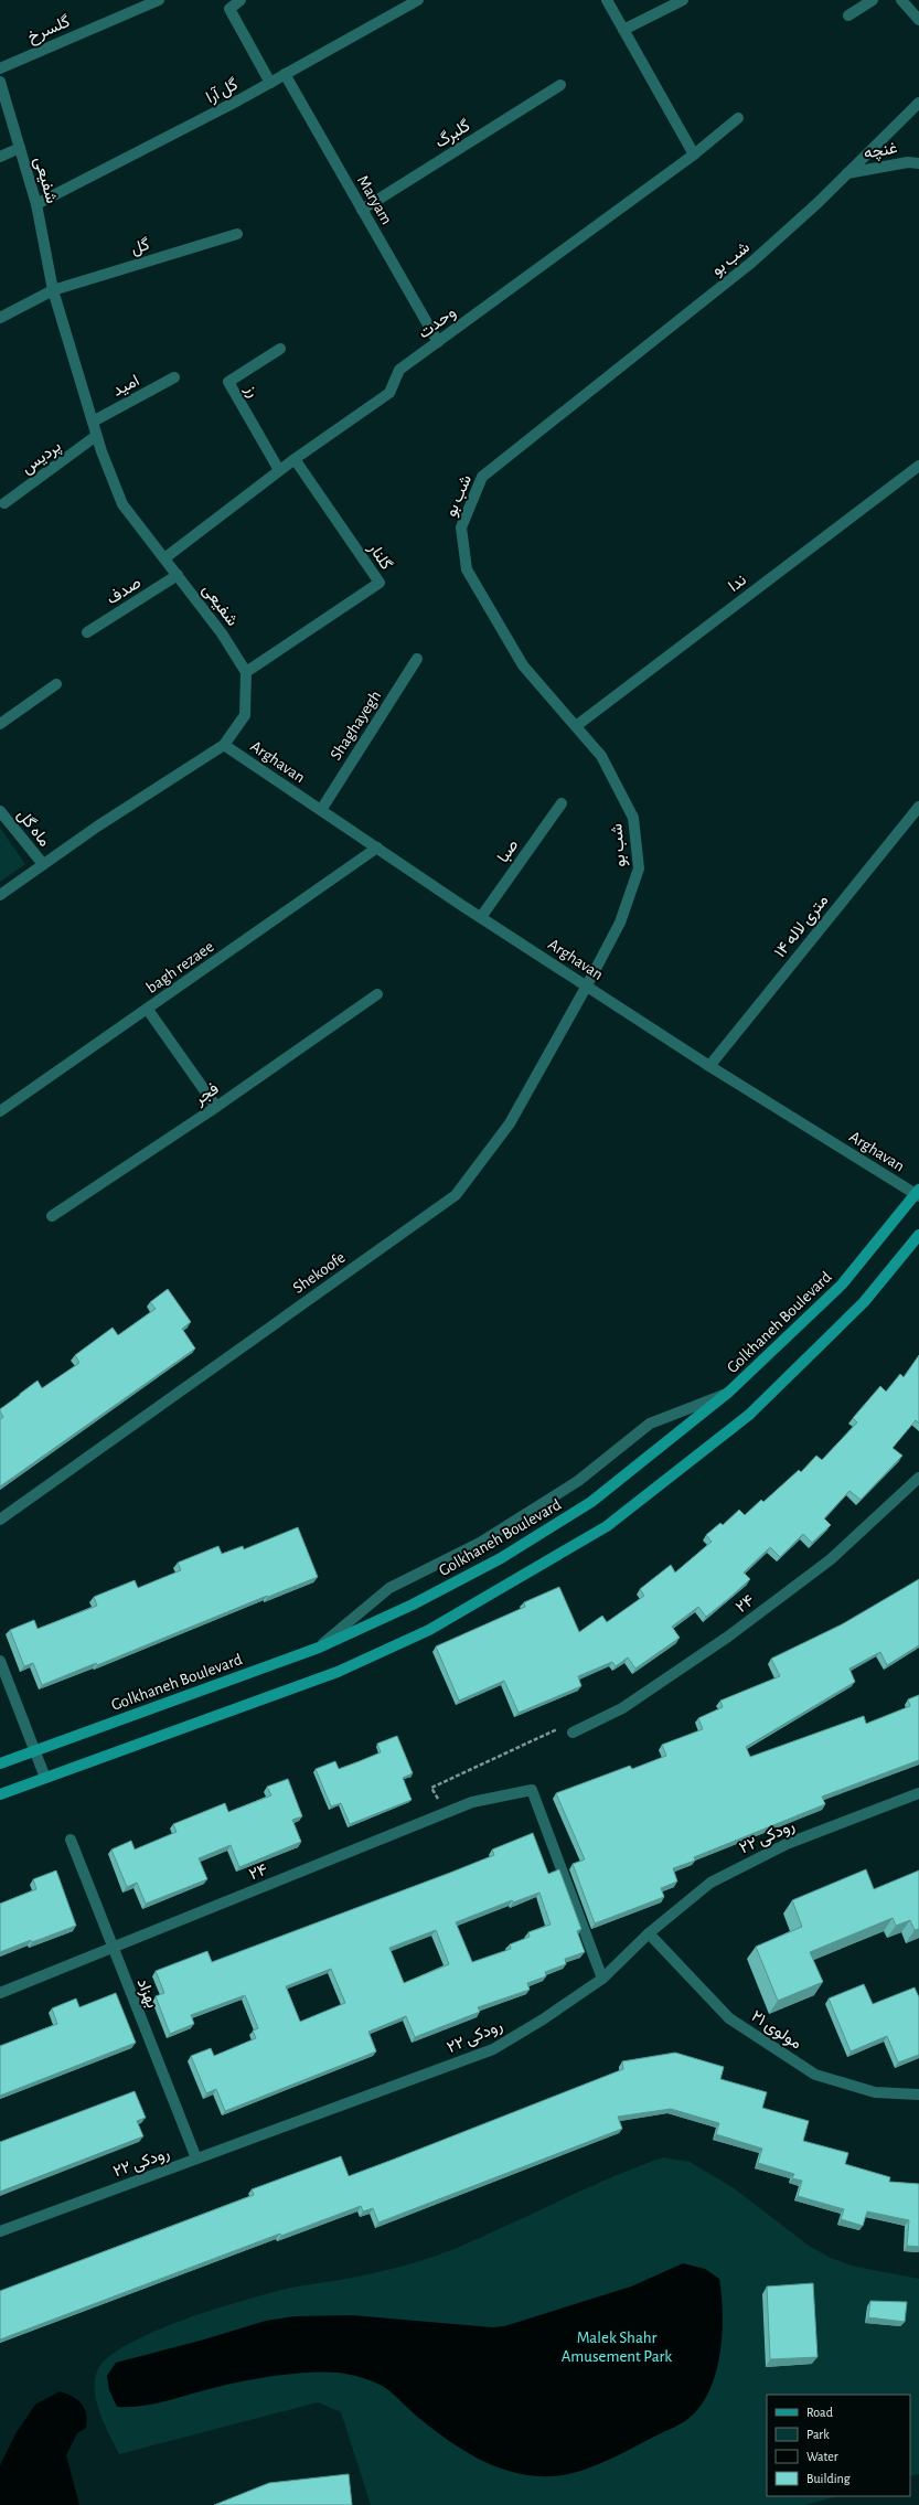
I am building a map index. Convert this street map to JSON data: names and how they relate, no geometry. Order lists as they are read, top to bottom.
{
  "streets": {
    "main road": ["Golkhaneh Boulevard"],
    "street": [
      "گلسرخ",
      "گل آرا",
      "گلبرگ",
      "غنچه",
      "شفیعی",
      "Maryam",
      "گل",
      "شب بو",
      "وحدت",
      "امید",
      "رز",
      "پردیس",
      "گلنار",
      "ندا",
      "صدف",
      "Shaghayegh",
      "Arghavan",
      "ماه گل",
      "صبا",
      "۱۴ متری لاله",
      "bagh rezaee",
      "فجر",
      "Shekoofe",
      "۲۴",
      "رودکی ۲۲",
      "بهزاد",
      "مولوی ۲۱"
    ]
  },
  "crossings": [
    ["گل آرا", "شفیعی"],
    ["گل آرا", "Maryam"],
    ["گلبرگ", "Maryam"],
    ["غنچه", "شب بو"],
    ["شفیعی", "گل"],
    ["شفیعی", "وحدت"],
    ["شفیعی", "امید"],
    ["شفیعی", "پردیس"],
    ["شفیعی", "گلنار"],
    ["شفیعی", "صدف"],
    ["Maryam", "وحدت"],
    ["شب بو", "ندا"],
    ["شب بو", "Arghavan"],
    ["شب بو", "Shekoofe"],
    ["وحدت", "رز"],
    ["وحدت", "گلنار"],
    ["Shaghayegh", "Arghavan"],
    ["Arghavan", "صبا"],
    ["Arghavan", "۱۴ متری لاله"],
    ["Arghavan", "bagh rezaee"],
    ["Arghavan", "Shekoofe"],
    ["Arghavan", "Golkhaneh Boulevard"],
    ["۲۴", "رودکی ۲۲"],
    ["۲۴", "بهزاد"],
    ["رودکی ۲۲", "بهزاد"],
    ["رودکی ۲۲", "مولوی ۲۱"]
  ],
  "parks": ["Malek Shahr Amusement Park"],
  "legend": [
    "Road",
    "Park",
    "Water",
    "Building"
  ]
}
